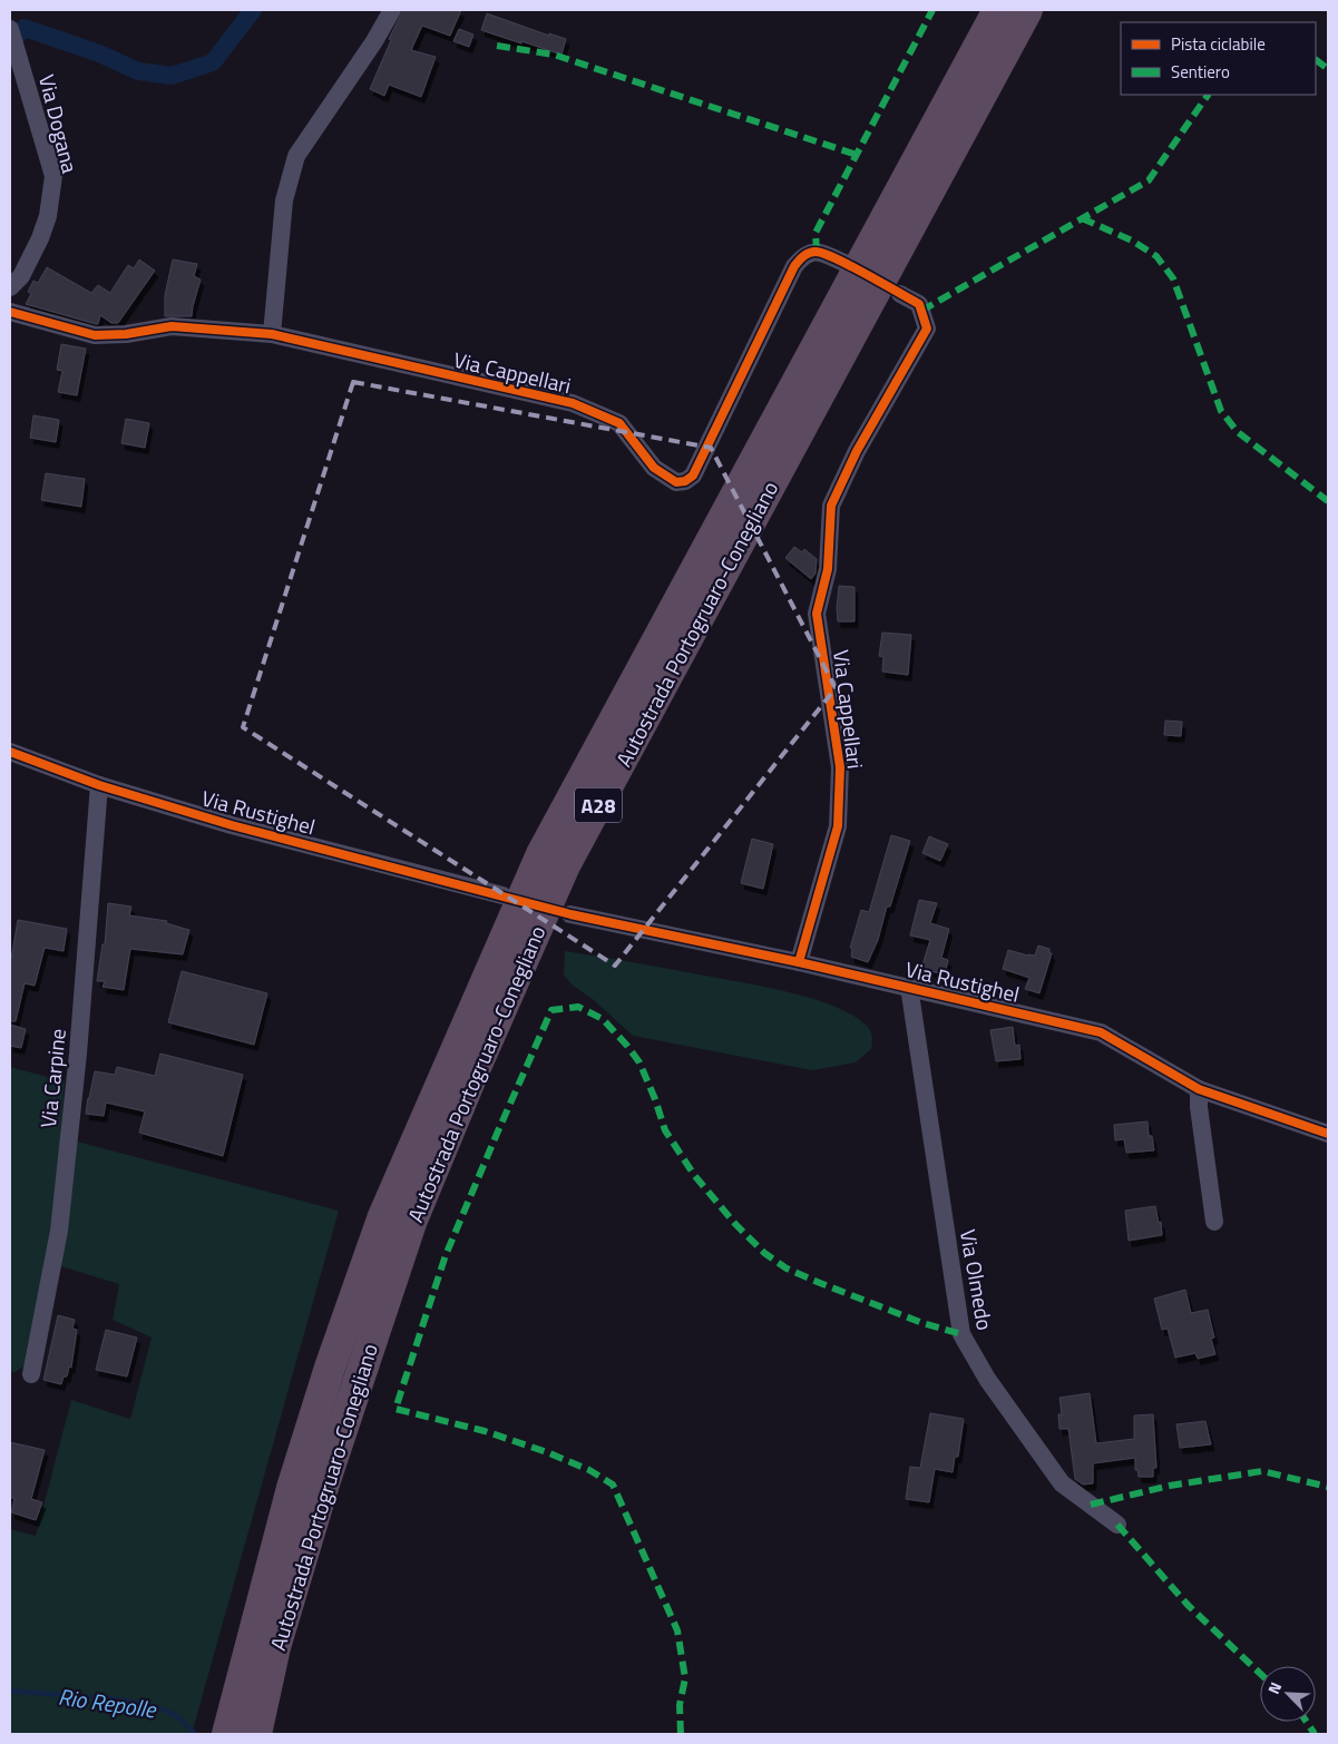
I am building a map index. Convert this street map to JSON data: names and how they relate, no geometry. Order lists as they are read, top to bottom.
{
  "streets": {
    "highway": ["Autostrada Portogruaro-Conegliano", "A28"],
    "street": [
      "Via Dogana",
      "Via Cappellari",
      "Via Rustighel",
      "Via Carpine",
      "Via Olmedo"
    ]
  },
  "crossings": [
    ["Via Cappellari", "Via Rustighel"],
    ["Via Rustighel", "Via Carpine"],
    ["Via Rustighel", "Via Olmedo"]
  ],
  "water": ["Rio Repolle"],
  "legend": ["Pista ciclabile", "Sentiero"],
  "north": "top left"
}
